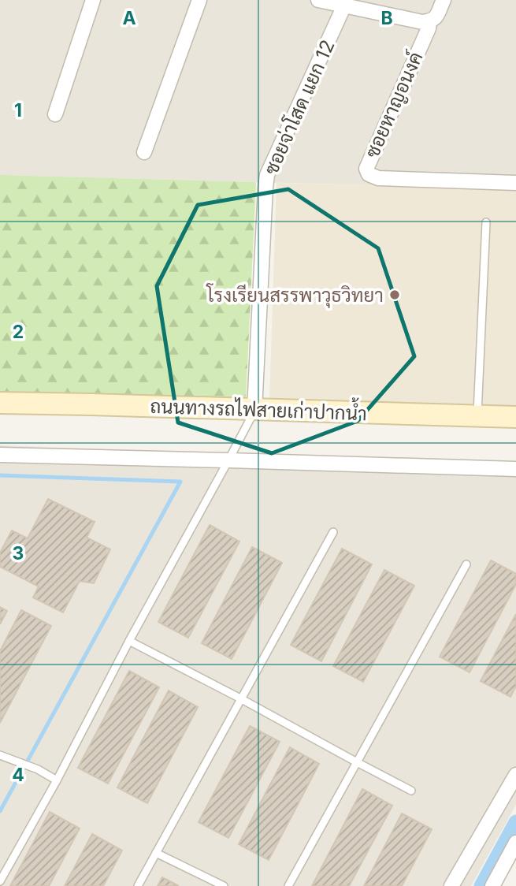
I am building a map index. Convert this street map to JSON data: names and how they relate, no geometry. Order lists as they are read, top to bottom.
{
  "streets": {
    "main road": ["ถนนทางรถไฟสายเก่าปากน้ำ"],
    "street": ["ซอยหาญอนงค์", "ซอยจ่าโสด แยก 12"]
  },
  "crossings": [
    ["ซอยจ่าโสด แยก 12", "ถนนทางรถไฟสายเก่าปากน้ำ"]
  ],
  "places": ["โรงเรียนสรรพาวุธวิทยา"],
  "grid": {
    "columns": ["A", "B"],
    "rows": [
      "1",
      "2",
      "3",
      "4"
    ]
  }
}
